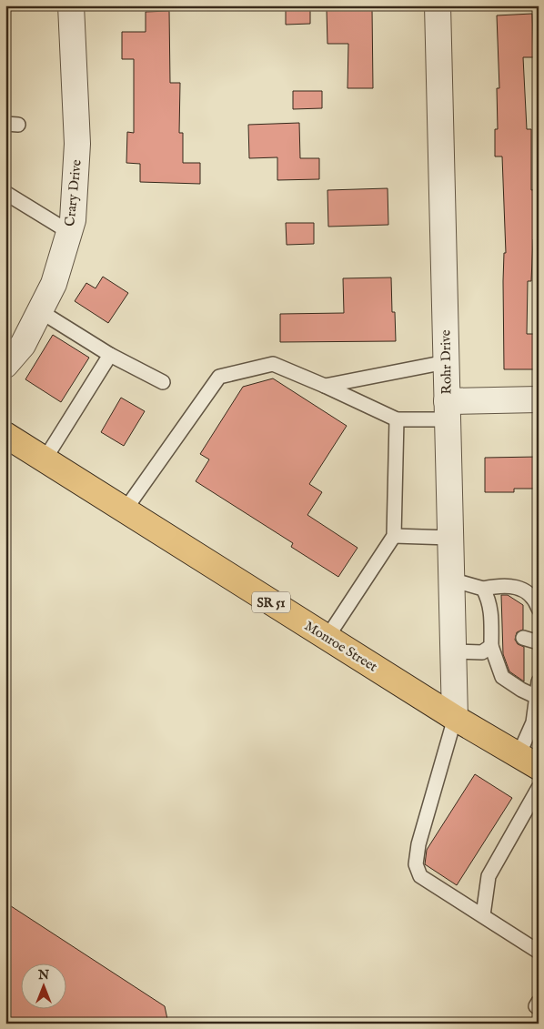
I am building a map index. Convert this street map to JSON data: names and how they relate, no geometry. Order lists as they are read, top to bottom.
{
  "streets": {
    "main road": ["SR 51", "Monroe Street"],
    "street": ["Crary Drive", "Rohr Drive"]
  },
  "crossings": [
    ["Rohr Drive", "Monroe Street"]
  ],
  "north": "top"
}
